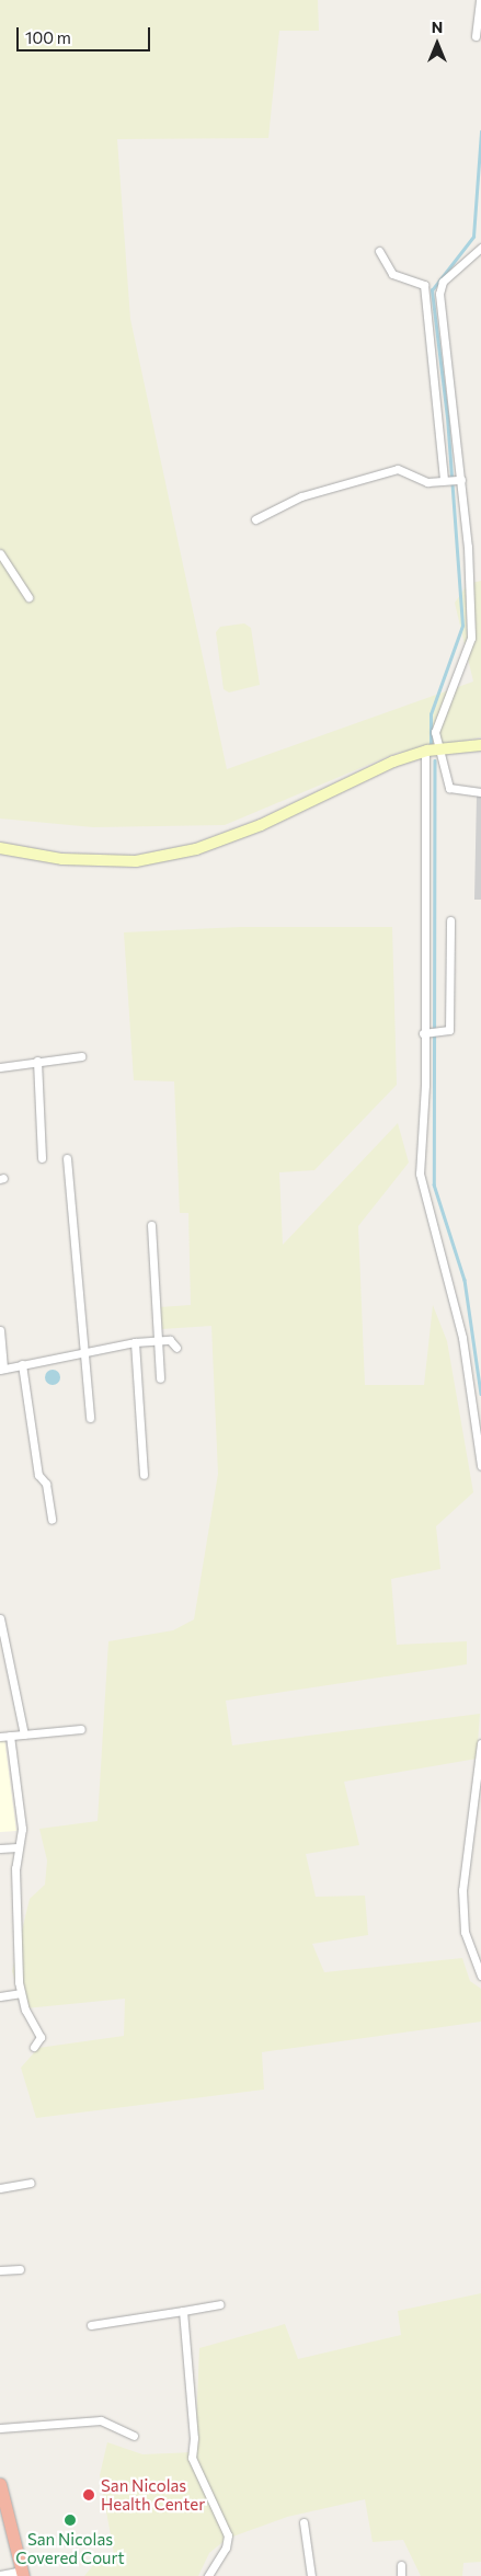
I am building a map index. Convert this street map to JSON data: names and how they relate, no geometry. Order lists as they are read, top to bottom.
{
  "places": ["San Nicolas Health Center", "San Nicolas Covered Court"],
  "scale_bar": "100 m",
  "north": "top"
}
